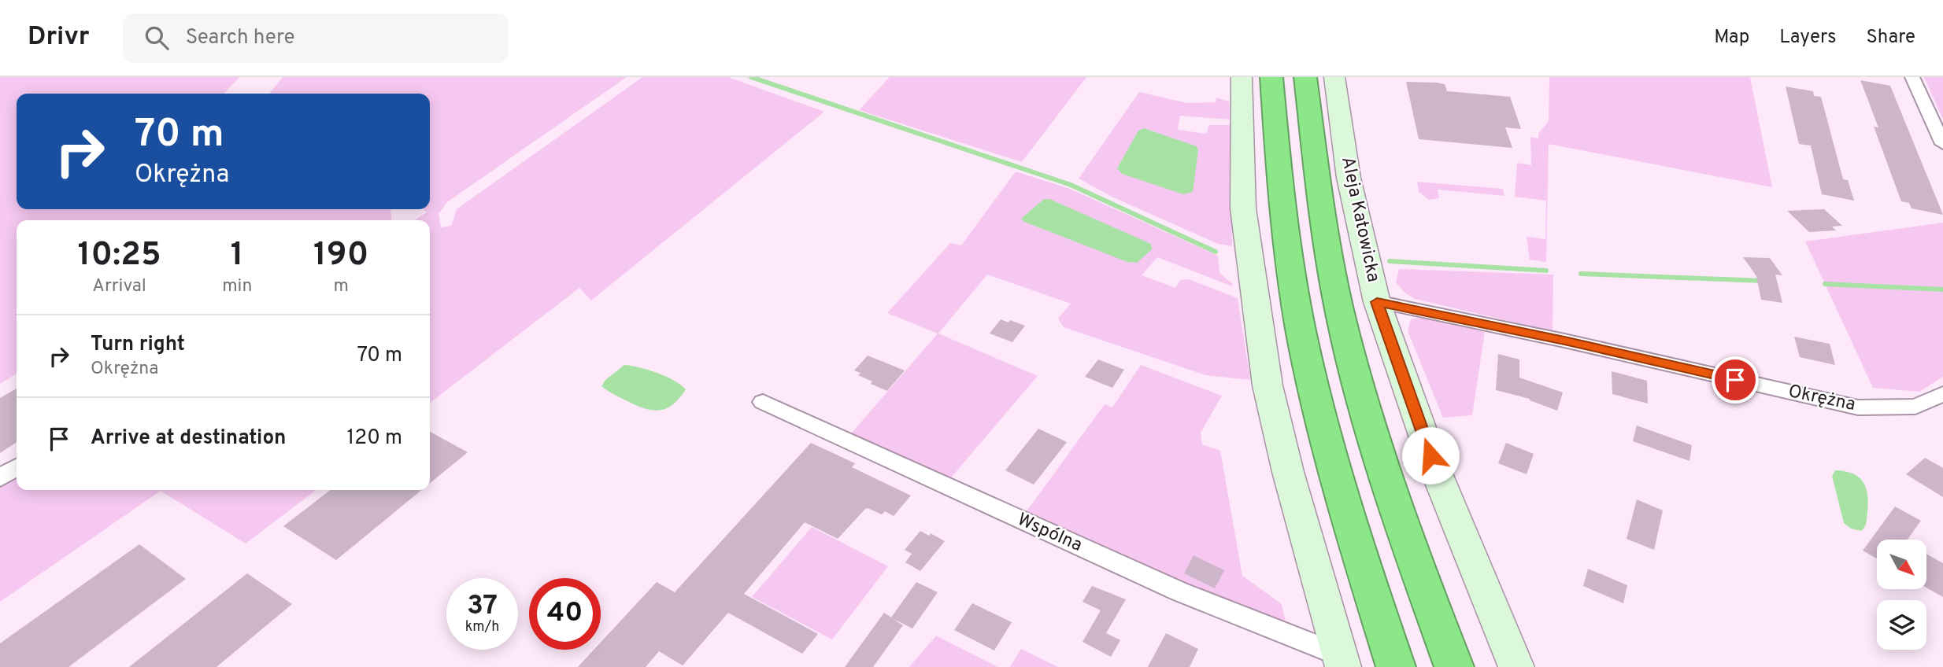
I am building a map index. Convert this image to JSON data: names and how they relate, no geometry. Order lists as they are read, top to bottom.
{
  "streets": {
    "street": ["Aleja Katowicka", "Okrężna", "Wspólna"]
  },
  "crossings": [
    ["Aleja Katowicka", "Okrężna"]
  ],
  "north": "bottom right",
  "page": {
    "header": "Drivr",
    "search": "Search here",
    "nav": ["Map", "Layers", "Share"],
    "turn": ["70 m", "Okrężna"],
    "eta": [
      "10:25",
      "Arrival",
      "1",
      "min",
      "190",
      "m"
    ],
    "list": [
      {
        "name": "Turn right",
        "note": "Okrężna",
        "value": "70 m"
      },
      {
        "name": "Arrive at destination",
        "value": "120 m"
      }
    ],
    "speed": "37 km/h",
    "limit": "40"
  }
}
